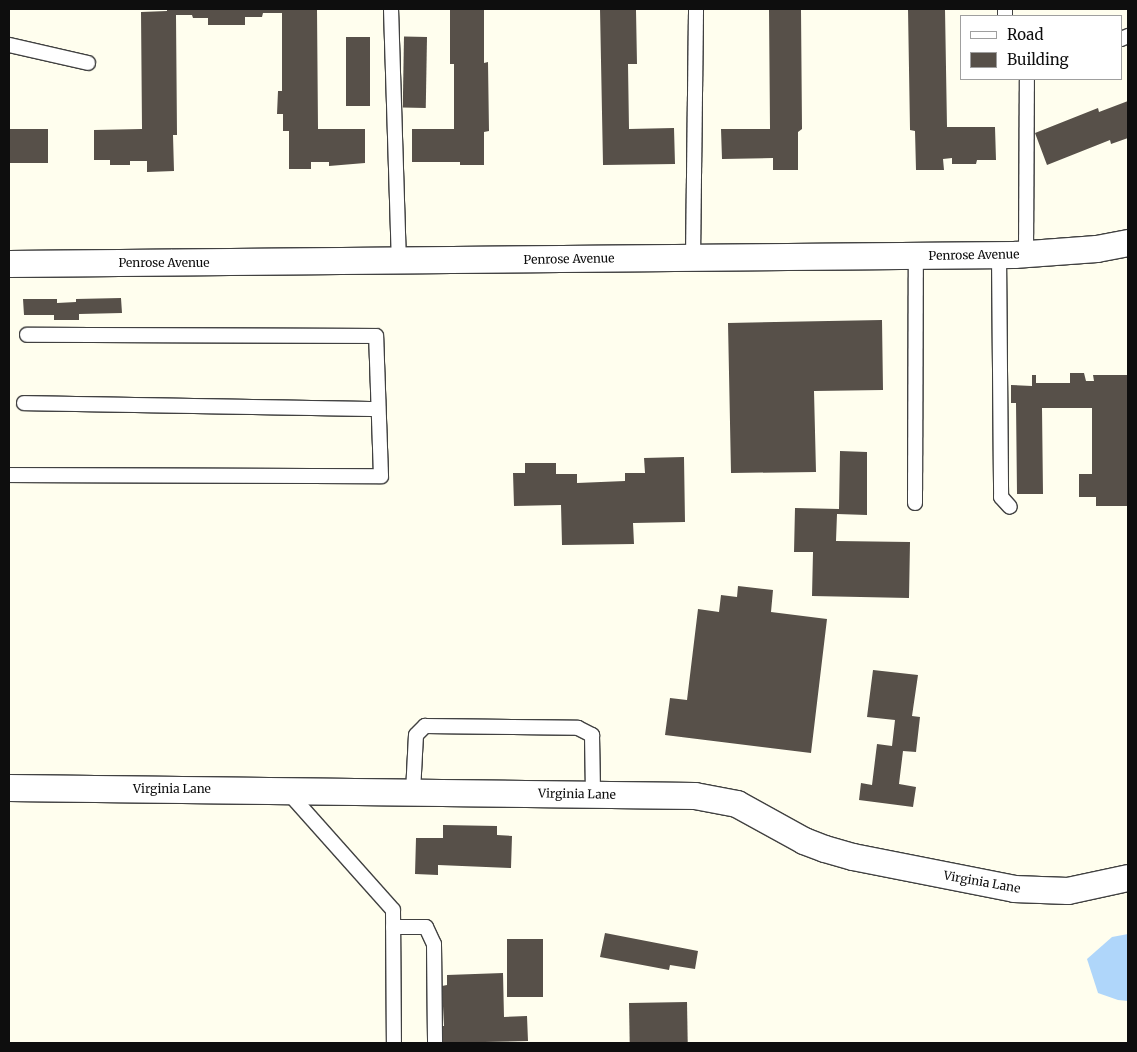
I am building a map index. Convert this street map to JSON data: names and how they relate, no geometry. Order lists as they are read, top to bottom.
{
  "streets": {
    "street": ["Penrose Avenue", "Virginia Lane"]
  },
  "legend": ["Road", "Building"]
}
